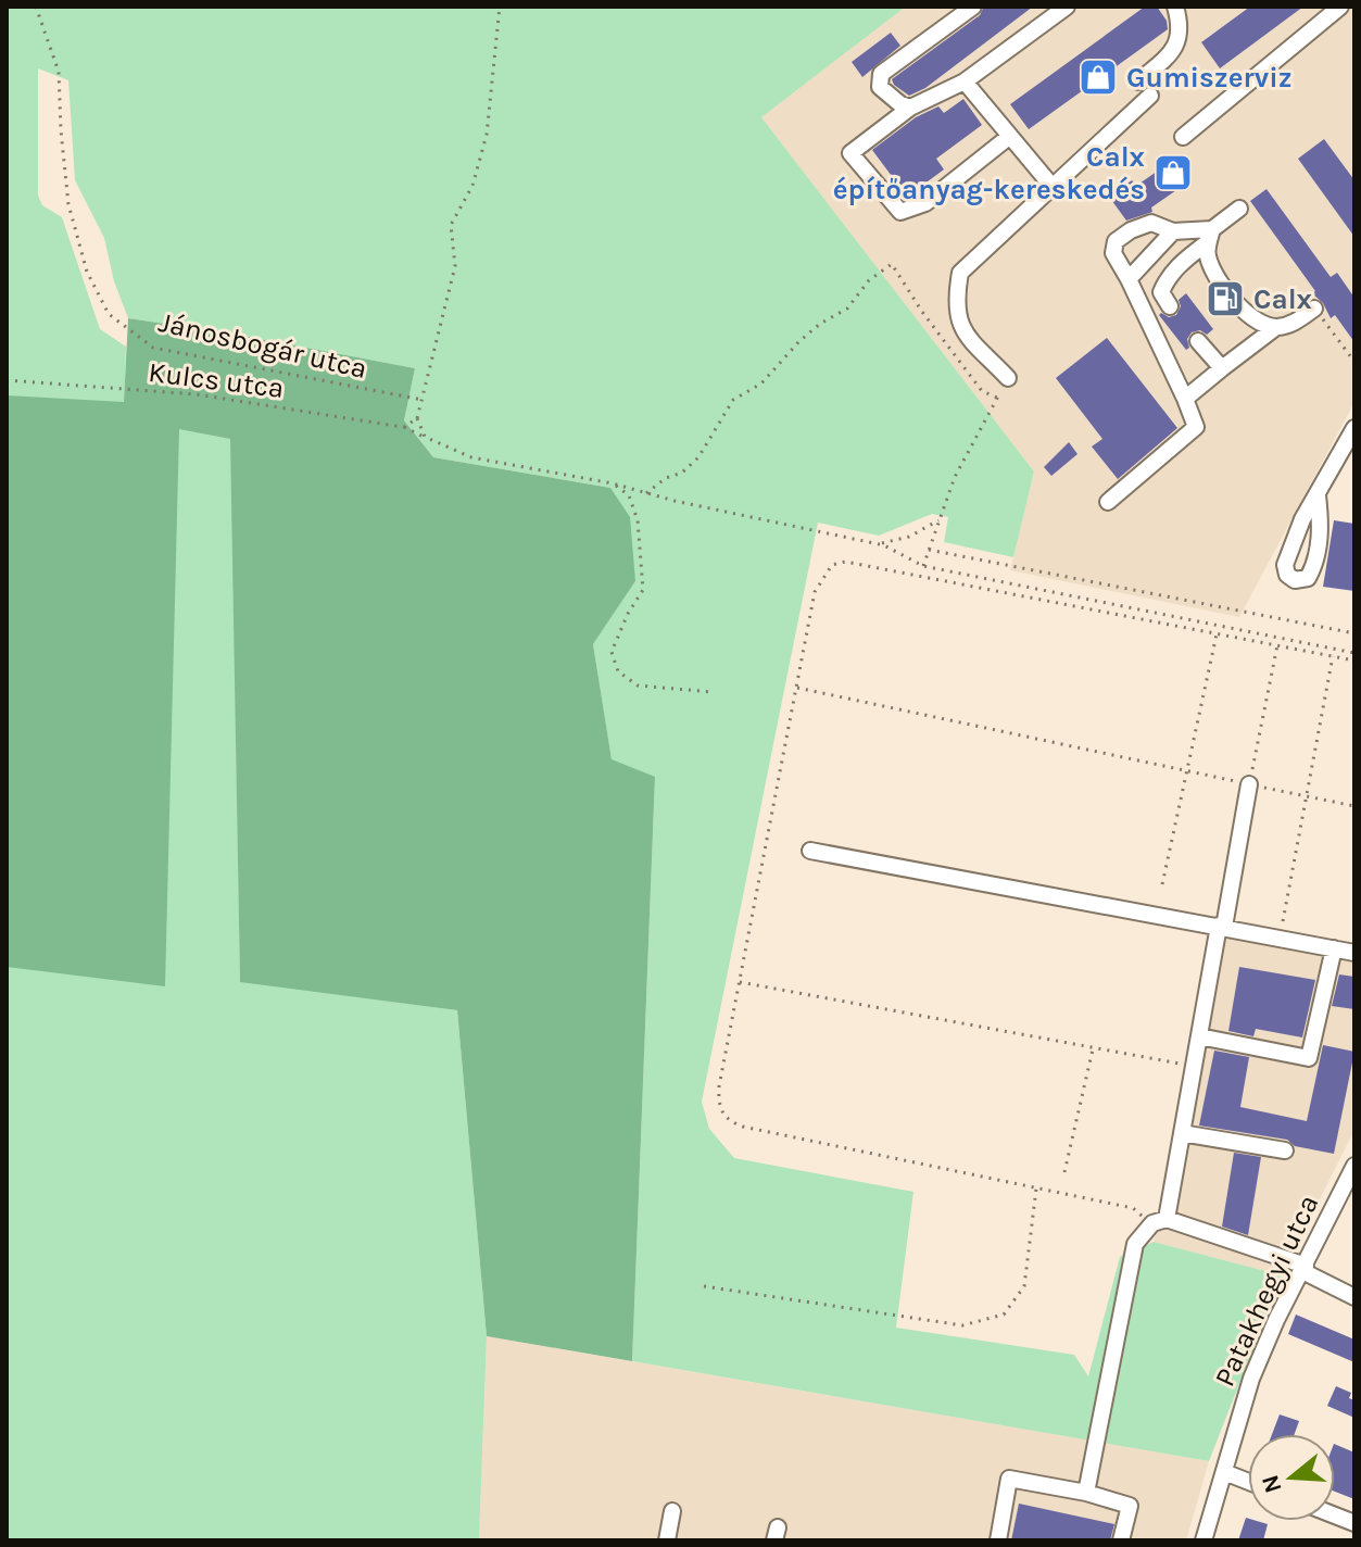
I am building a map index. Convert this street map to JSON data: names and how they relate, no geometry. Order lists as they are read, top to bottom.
{
  "streets": {
    "street": ["Patakhegyi utca"],
    "path": ["Jánosbogár utca", "Kulcs utca"]
  },
  "places": {
    "shop": ["Gumiszerviz", "Calx építőanyag-kereskedés"],
    "fuel station": ["Calx"]
  },
  "north": "left"
}
